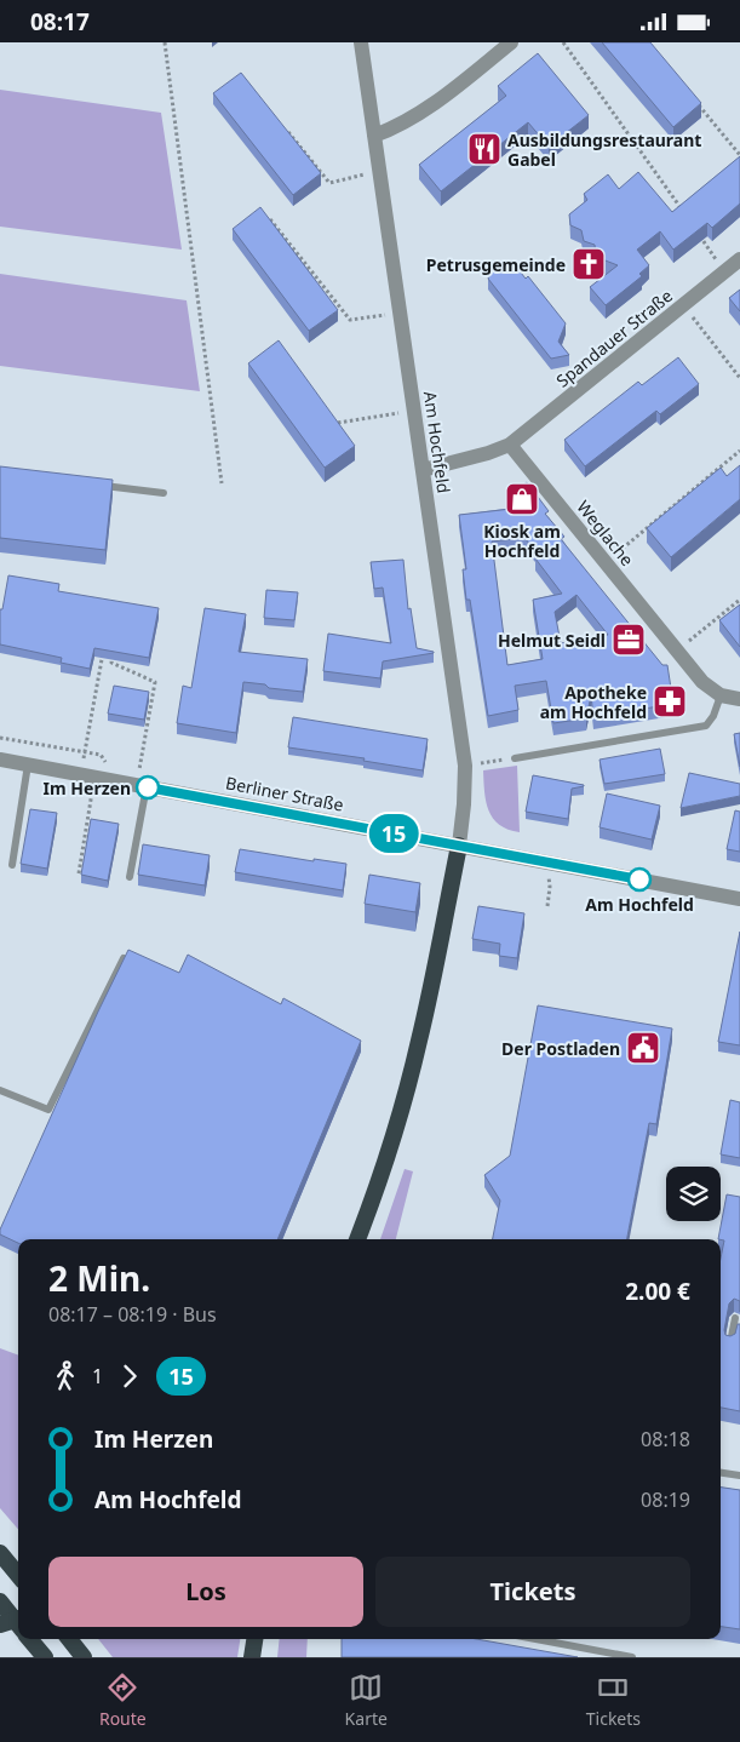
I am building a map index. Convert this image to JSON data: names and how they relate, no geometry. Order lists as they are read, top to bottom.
{
  "streets": {
    "street": [
      "Spandauer Straße",
      "Am Hochfeld",
      "Weglache",
      "Berliner Straße"
    ]
  },
  "crossings": [
    ["Spandauer Straße", "Weglache"],
    ["Am Hochfeld", "Berliner Straße"]
  ],
  "places": {
    "restaurant": ["Ausbildungsrestaurant Gabel"],
    "church": ["Petrusgemeinde"],
    "shop": ["Kiosk am Hochfeld"],
    "office": ["Helmut Seidl"],
    "pharmacy": ["Apotheke am Hochfeld"],
    "other": ["Im Herzen", "Am Hochfeld"],
    "public building": ["Der Postladen"]
  },
  "lines": ["bus line 15"],
  "page": {
    "status": "08:17",
    "on_map": "15",
    "heading": ["2 Min.", "08:17 – 08:19 · Bus", "2.00 €"],
    "legs": ["1", "15"],
    "list": [
      {
        "name": "Im Herzen",
        "value": "08:18"
      },
      {
        "name": "Am Hochfeld",
        "value": "08:19"
      }
    ],
    "buttons": ["Los", "Tickets"],
    "tabs": ["Route", "Karte", "Tickets"]
  }
}
